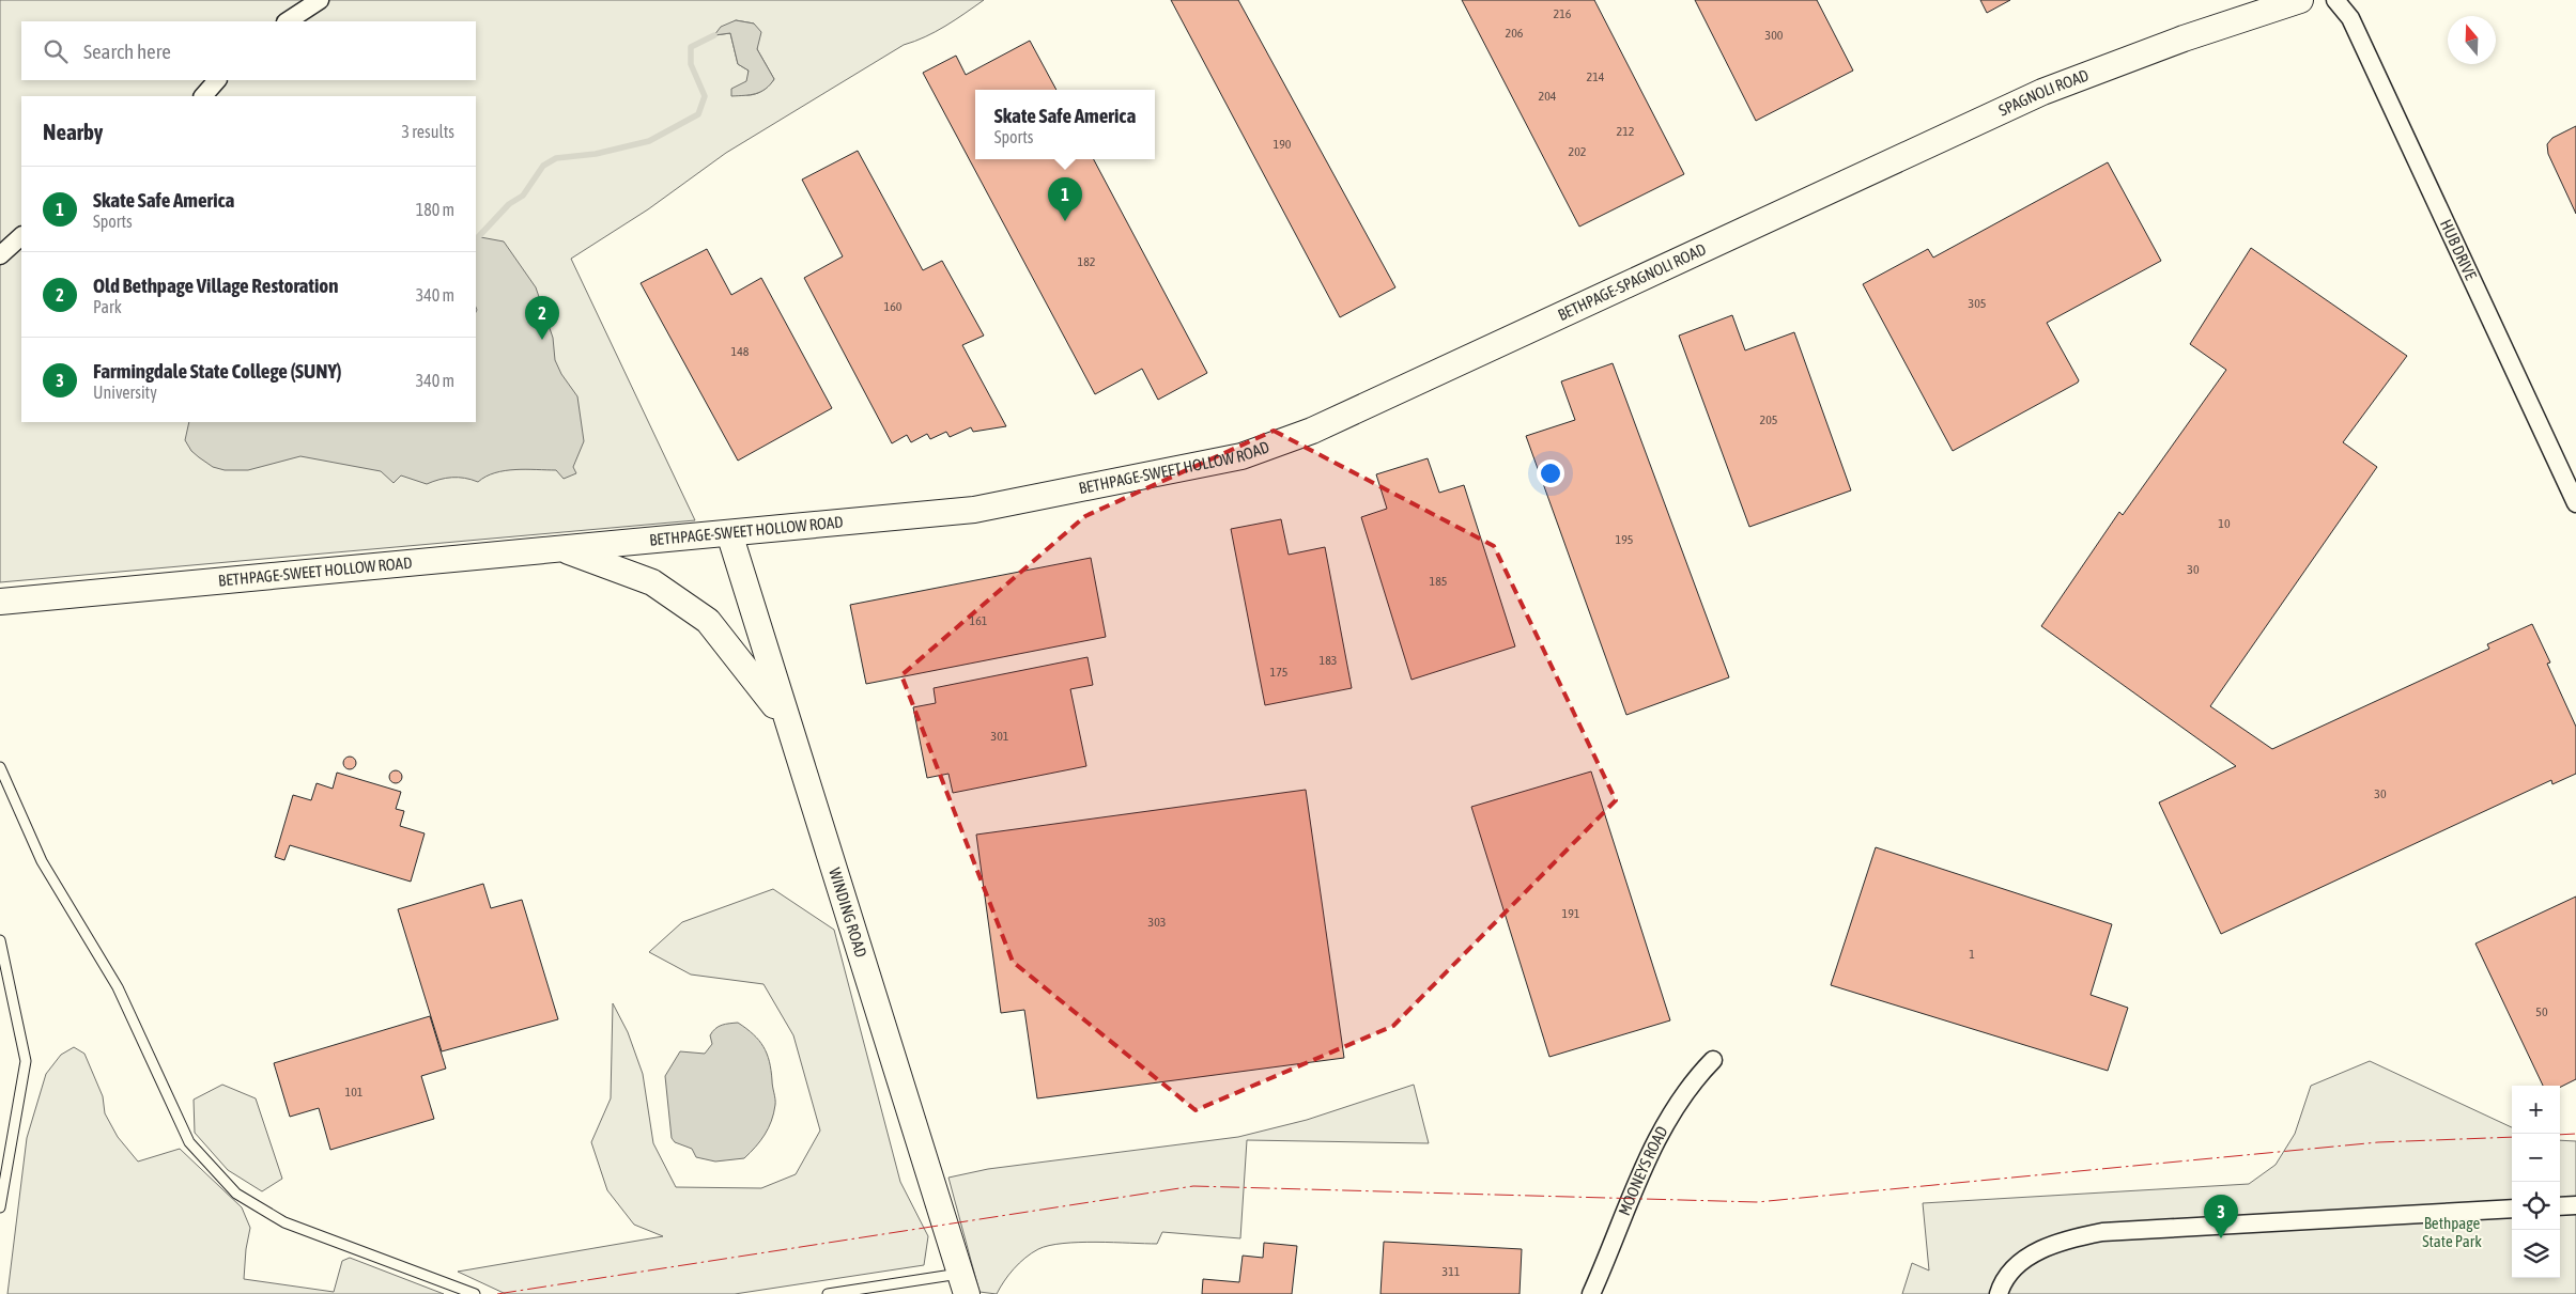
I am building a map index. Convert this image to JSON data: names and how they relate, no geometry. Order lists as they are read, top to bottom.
{
  "streets": {
    "main road": [
      "SPAGNOLI ROAD",
      "BETHPAGE-SPAGNOLI ROAD",
      "BETHPAGE-SWEET HOLLOW ROAD",
      "WINDING ROAD"
    ],
    "street": ["HUB DRIVE", "MOONEYS ROAD"]
  },
  "crossings": [
    ["SPAGNOLI ROAD", "BETHPAGE-SPAGNOLI ROAD"],
    ["BETHPAGE-SPAGNOLI ROAD", "BETHPAGE-SWEET HOLLOW ROAD"],
    ["BETHPAGE-SWEET HOLLOW ROAD", "WINDING ROAD"]
  ],
  "parks": ["Bethpage State Park"],
  "house_numbers": [
    "216",
    "206",
    "300",
    "214",
    "204",
    "212",
    "190",
    "202",
    "182",
    "305",
    "160",
    "148",
    "205",
    "10",
    "195",
    "30",
    "185",
    "161",
    "183",
    "175",
    "301",
    "30",
    "191",
    "303",
    "1",
    "50",
    "101",
    "311"
  ],
  "north": "top",
  "page": {
    "search": "Search here",
    "popup": ["Skate Safe America", "Sports"],
    "heading": ["Nearby", "3 results"],
    "list": [
      {
        "mark": "1",
        "name": "Skate Safe America",
        "note": "Sports",
        "value": "180 m"
      },
      {
        "mark": "2",
        "name": "Old Bethpage Village Restoration",
        "note": "Park",
        "value": "340 m"
      },
      {
        "mark": "3",
        "name": "Farmingdale State College (SUNY)",
        "note": "University",
        "value": "340 m"
      }
    ],
    "pins": ["1", "2", "3"],
    "map_buttons": ["+", "−"]
  }
}
